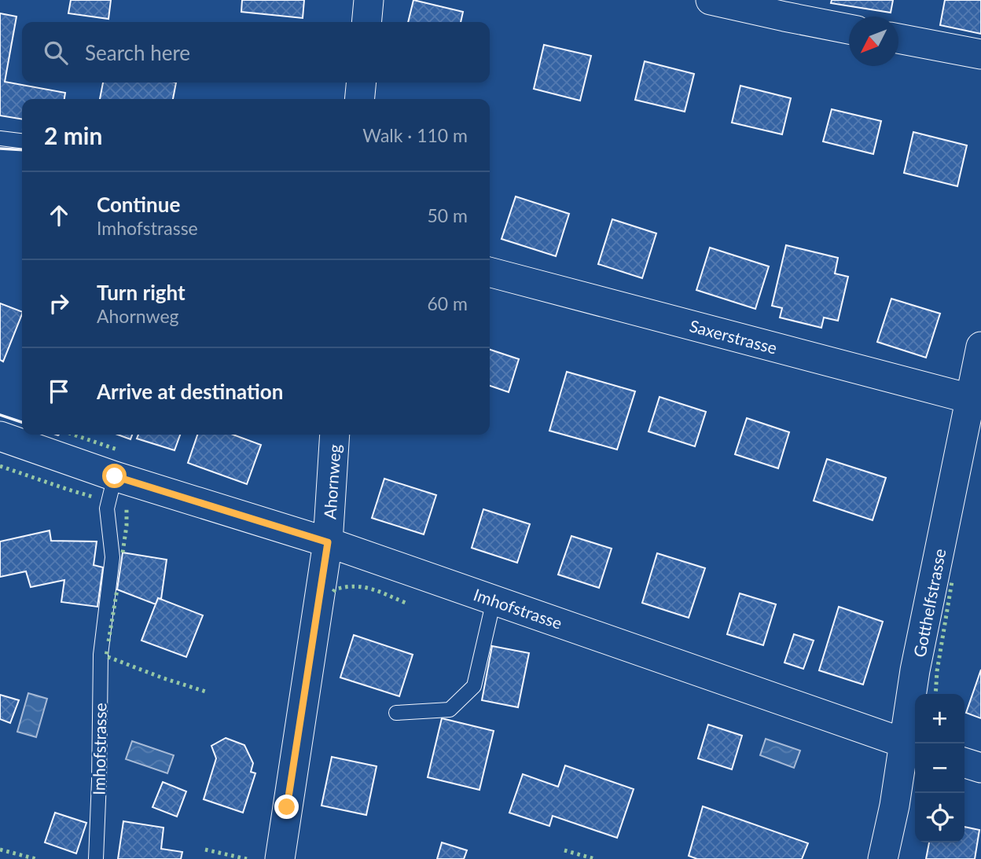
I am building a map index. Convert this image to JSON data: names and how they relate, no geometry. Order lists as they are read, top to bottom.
{
  "streets": {
    "street": [
      "Saxerstrasse",
      "Ahornweg",
      "Gotthelfstrasse",
      "Imhofstrasse"
    ]
  },
  "crossings": [
    ["Saxerstrasse", "Gotthelfstrasse"],
    ["Ahornweg", "Imhofstrasse"],
    ["Gotthelfstrasse", "Imhofstrasse"]
  ],
  "north": "bottom left",
  "page": {
    "search": "Search here",
    "heading": ["2 min", "Walk · 110 m"],
    "list": [
      ["Continue", "Imhofstrasse", "50 m"],
      ["Turn right", "Ahornweg", "60 m"],
      "Arrive at destination"
    ],
    "map_buttons": ["+", "−"]
  }
}
